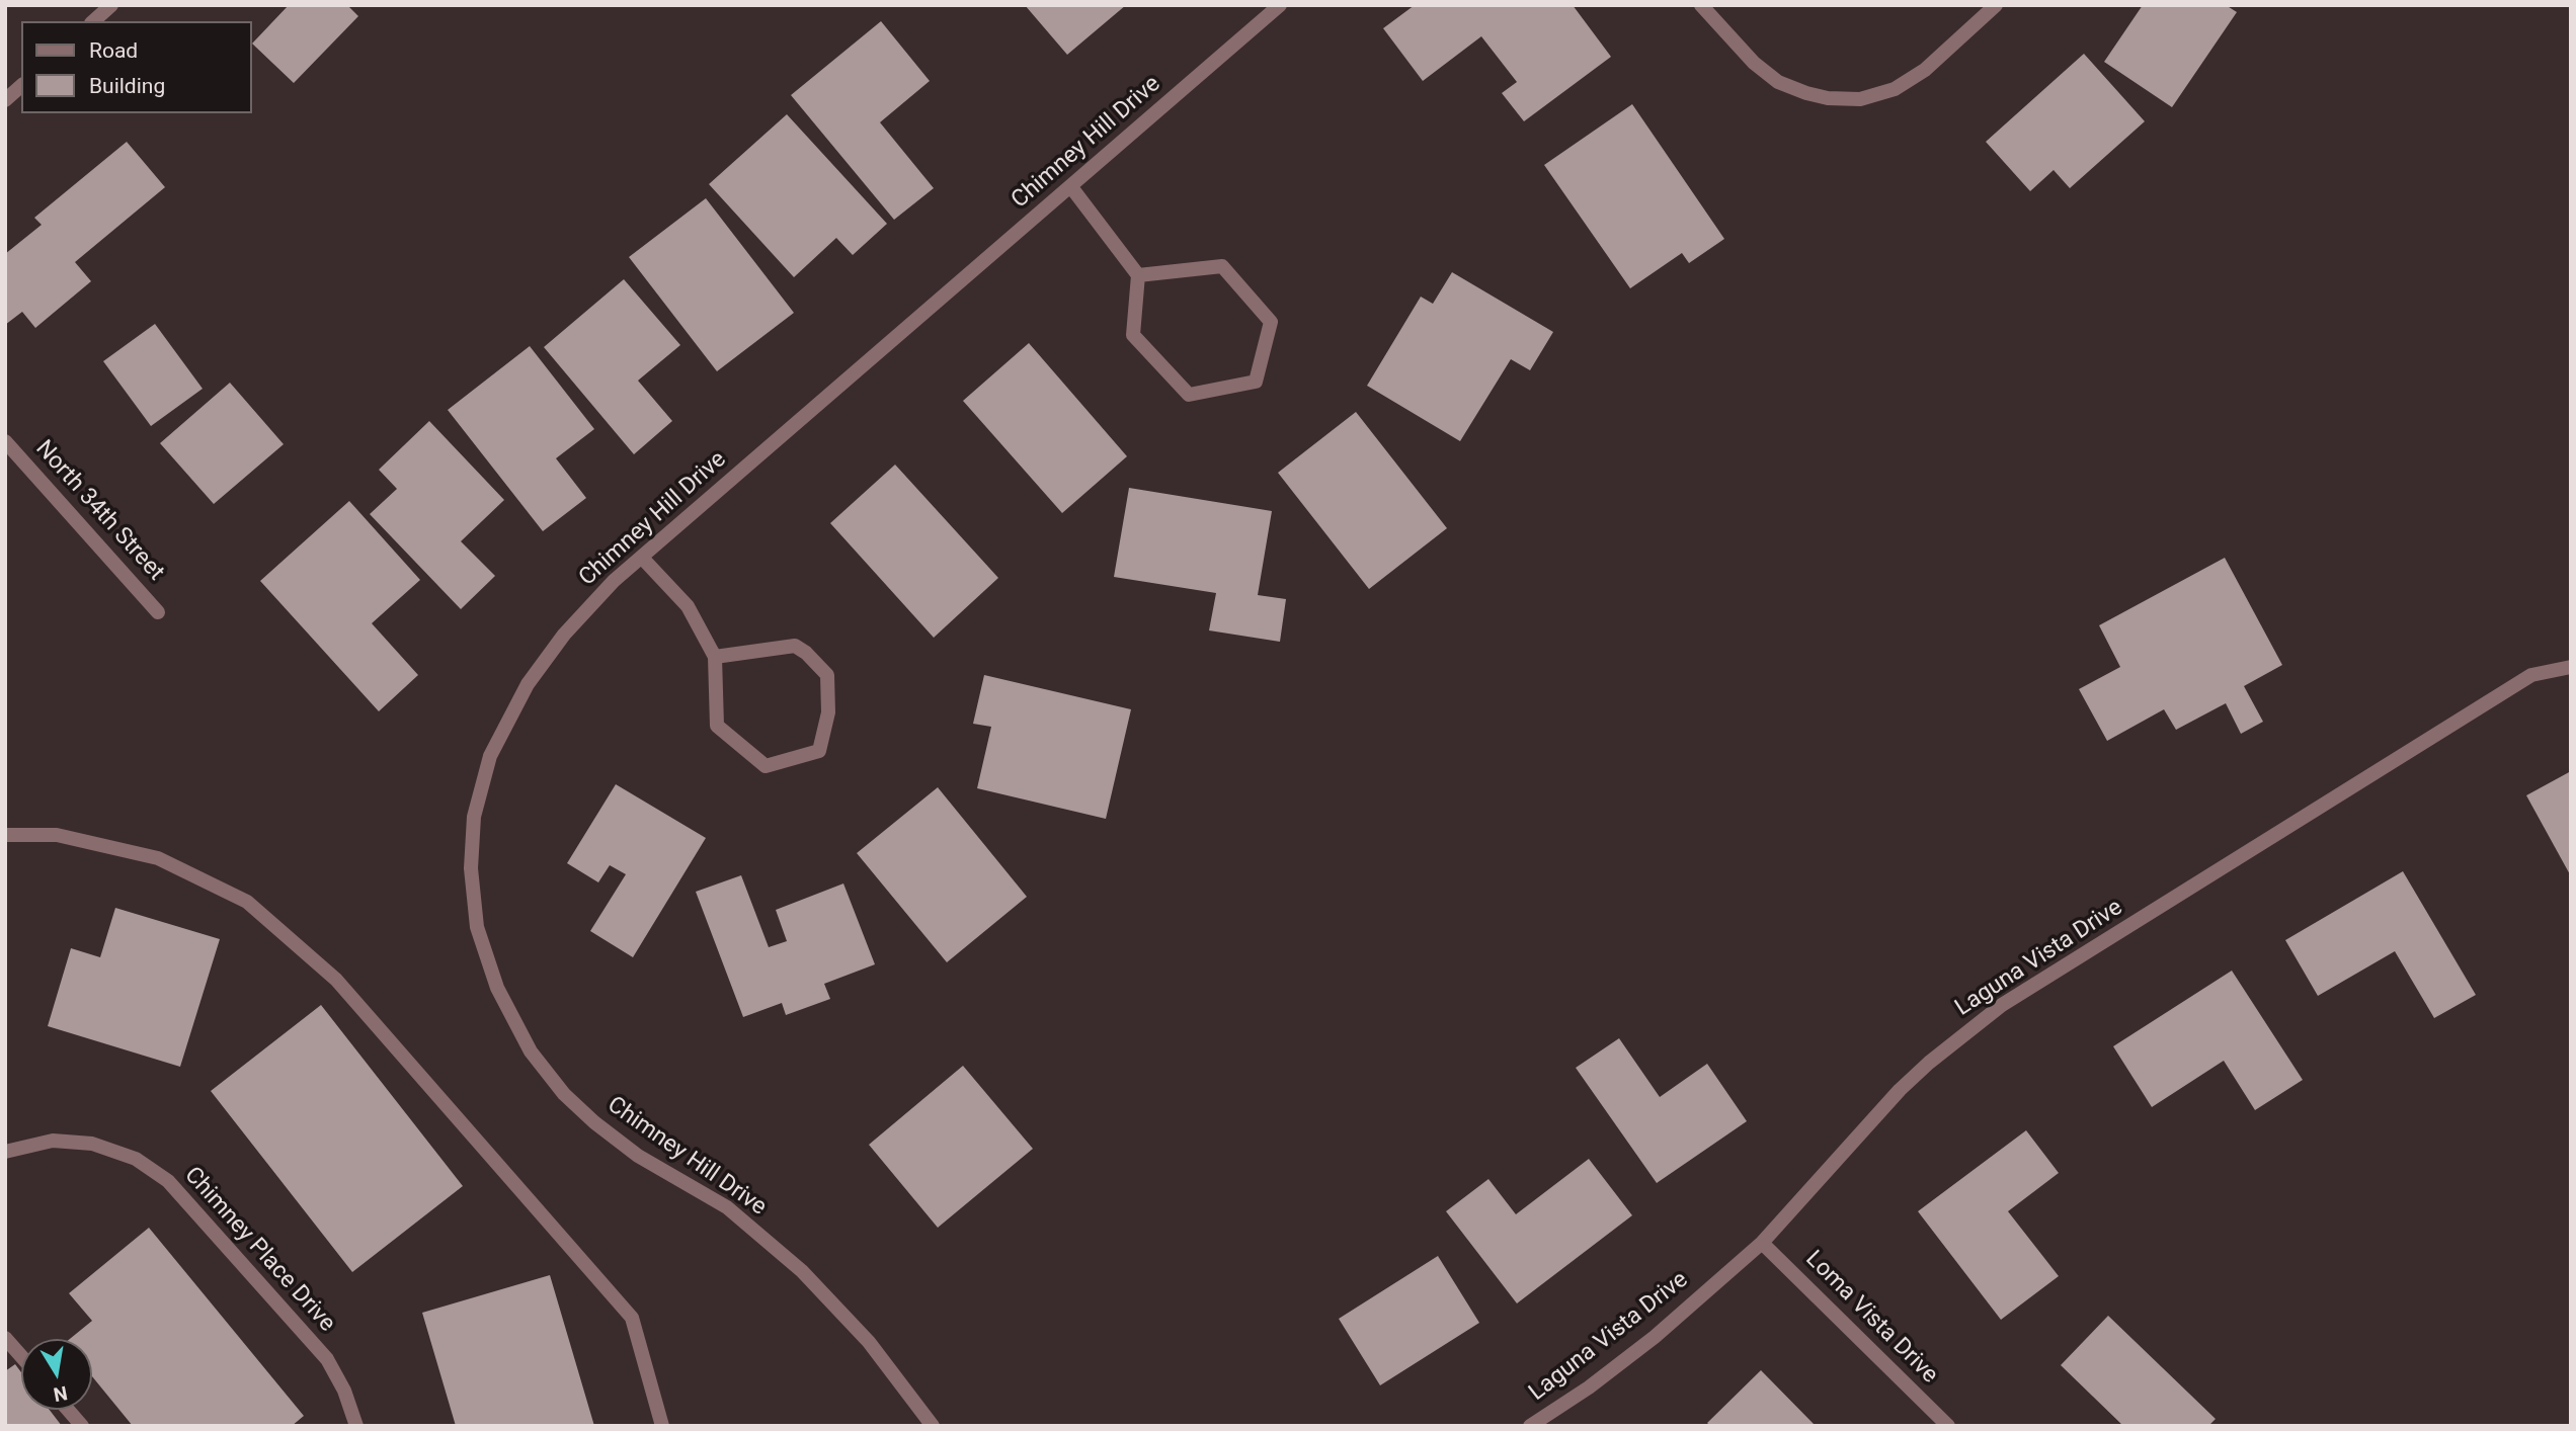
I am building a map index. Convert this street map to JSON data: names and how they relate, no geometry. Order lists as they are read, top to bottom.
{
  "streets": {
    "street": [
      "Chimney Hill Drive",
      "North 34th Street",
      "Laguna Vista Drive",
      "Chimney Place Drive",
      "Loma Vista Drive"
    ]
  },
  "crossings": [
    ["Laguna Vista Drive", "Loma Vista Drive"]
  ],
  "legend": ["Road", "Building"],
  "north": "bottom"
}
